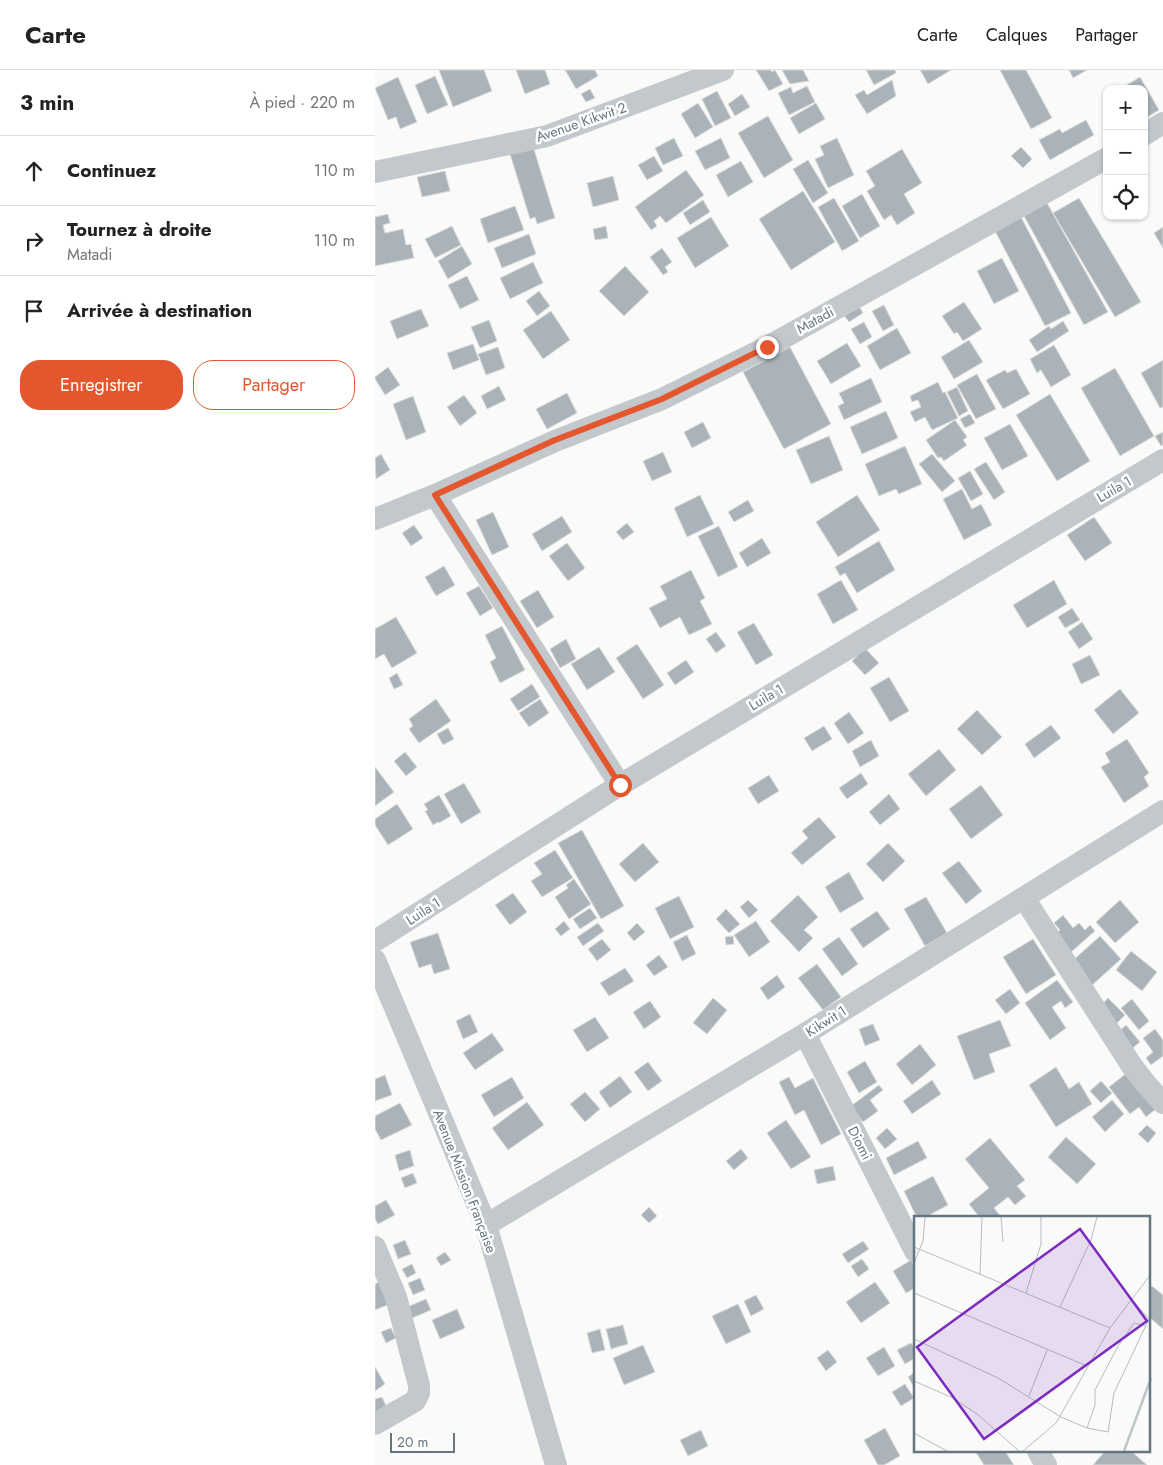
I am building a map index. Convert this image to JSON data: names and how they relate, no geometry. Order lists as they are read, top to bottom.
{
  "streets": {
    "street": [
      "Avenue Kikwit 2",
      "Matadi",
      "Luila 1",
      "Kikwit 1",
      "Diomi",
      "Avenue Mission Française"
    ]
  },
  "crossings": [
    ["Kikwit 1", "Diomi"],
    ["Kikwit 1", "Avenue Mission Française"]
  ],
  "scale_bar": "20 m",
  "page": {
    "header": "Carte",
    "nav": ["Carte", "Calques", "Partager"],
    "heading": ["3 min", "À pied · 220 m"],
    "map_buttons": ["+", "−"],
    "list": [
      ["Continuez", "110 m"],
      ["Tournez à droite", "Matadi", "110 m"],
      "Arrivée à destination"
    ],
    "buttons": ["Enregistrer", "Partager"],
    "scale": "20 m"
  }
}
